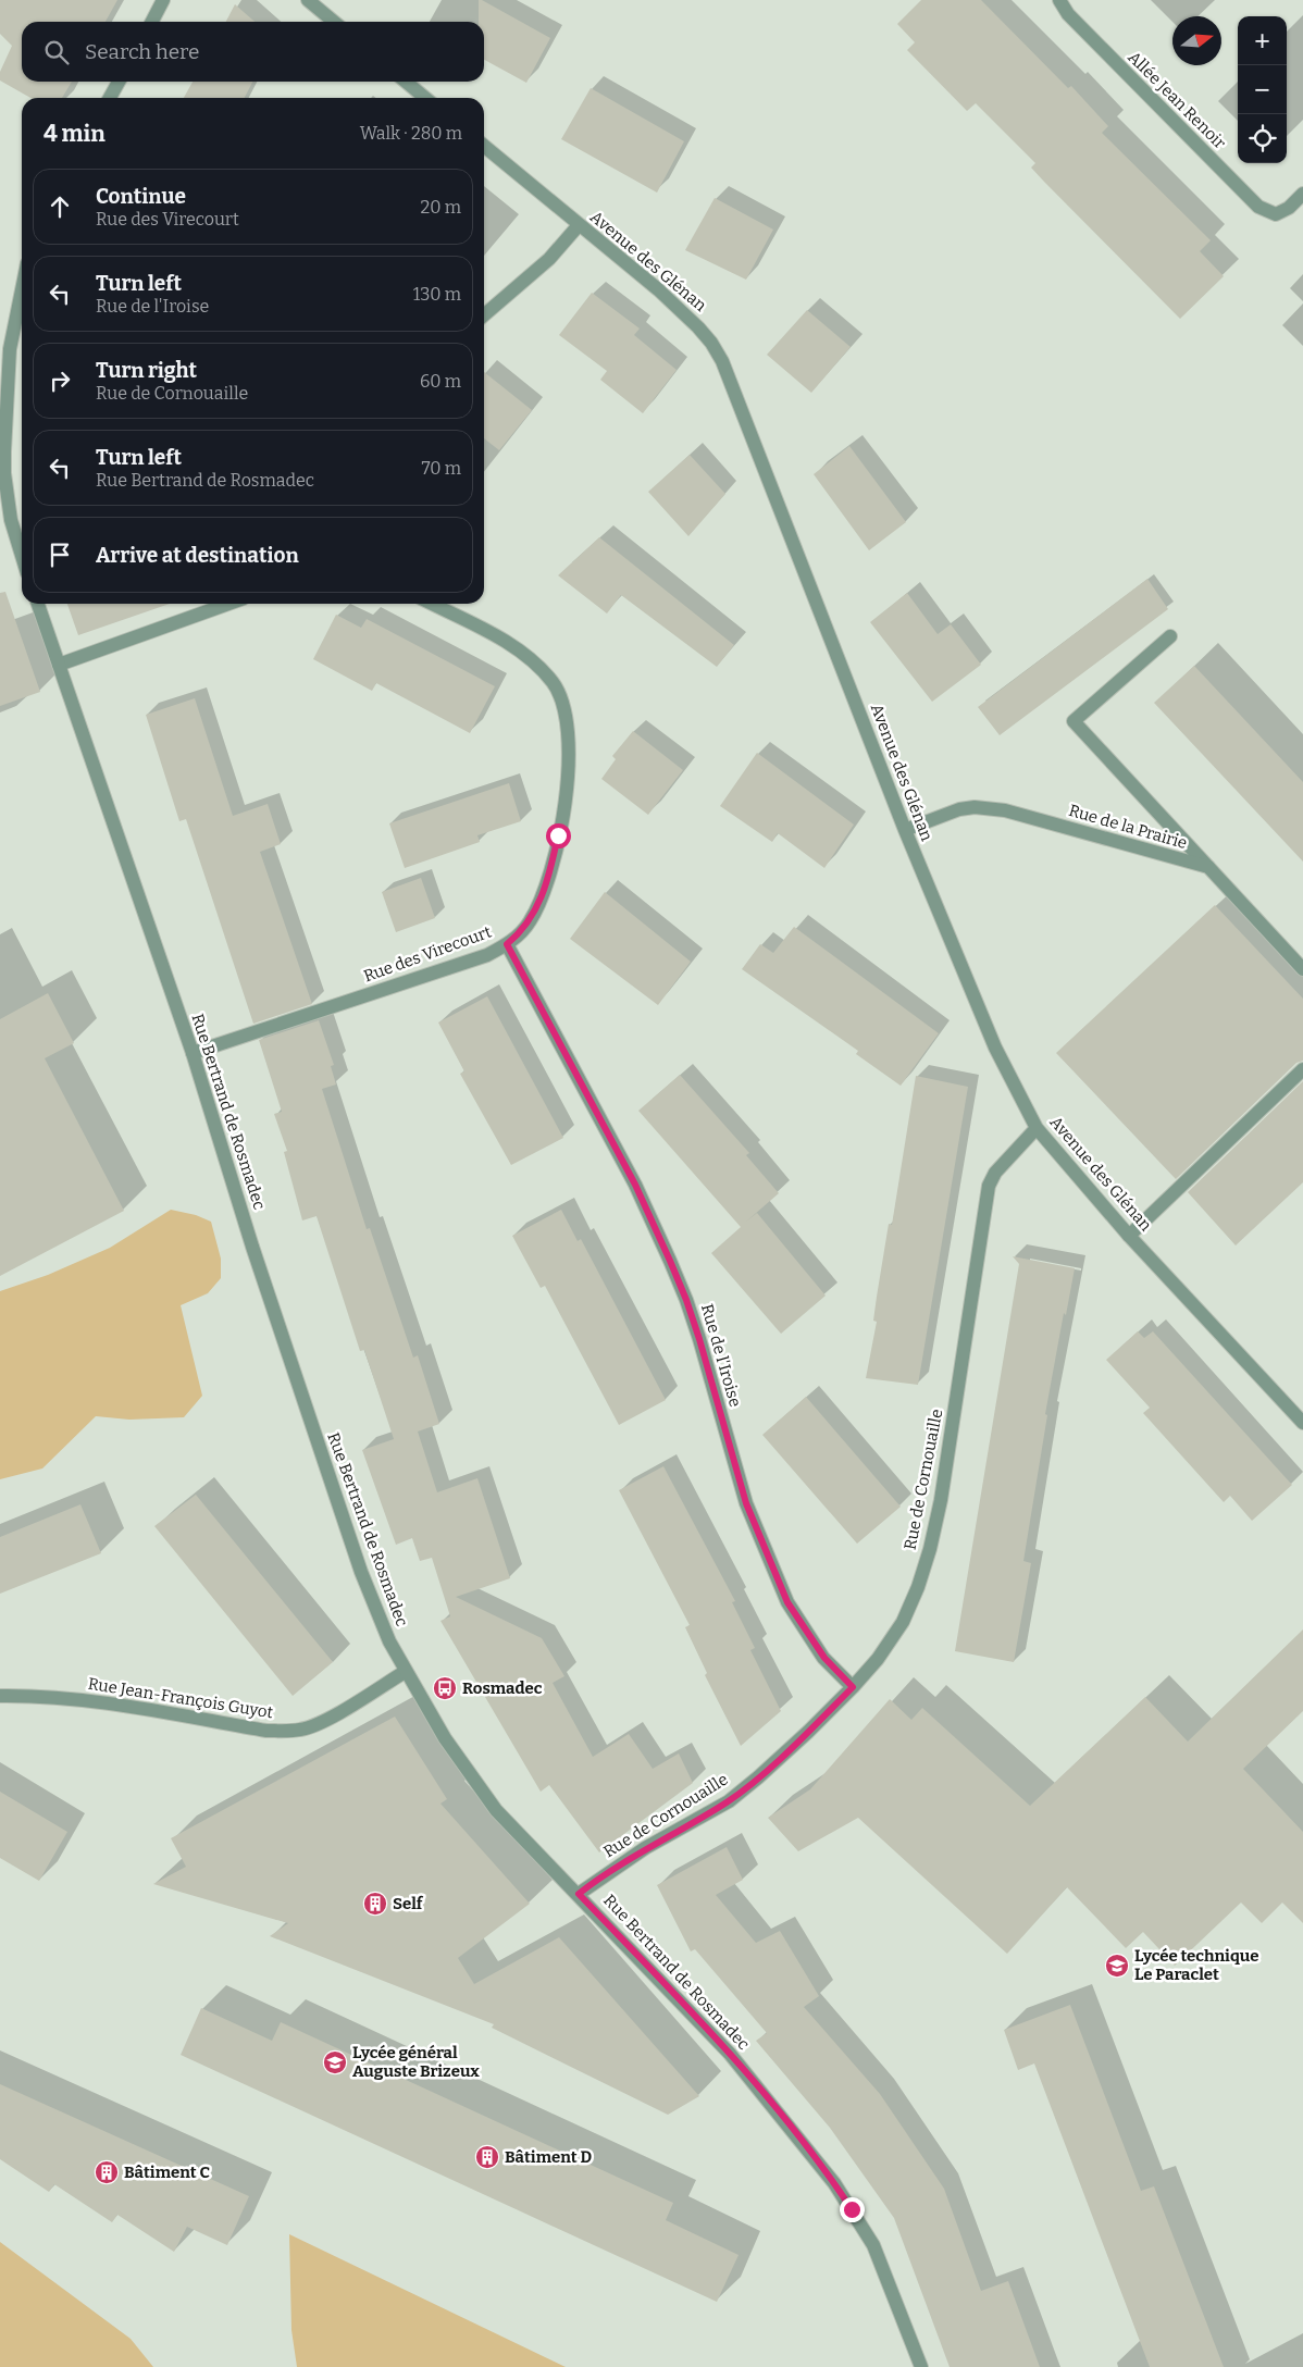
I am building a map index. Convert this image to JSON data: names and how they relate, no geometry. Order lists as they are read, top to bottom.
{
  "streets": {
    "street": [
      "Allée Jean Renoir",
      "Avenue des Glénan",
      "Rue de la Prairie",
      "Rue des Virecourt",
      "Rue Bertrand de Rosmadec",
      "Rue de l'Iroise",
      "Rue de Cornouaille",
      "Rue Jean-François Guyot"
    ]
  },
  "crossings": [
    ["Avenue des Glénan", "Rue de la Prairie"],
    ["Avenue des Glénan", "Rue de Cornouaille"],
    ["Rue des Virecourt", "Rue Bertrand de Rosmadec"],
    ["Rue des Virecourt", "Rue de l'Iroise"],
    ["Rue Bertrand de Rosmadec", "Rue de Cornouaille"],
    ["Rue Bertrand de Rosmadec", "Rue Jean-François Guyot"],
    ["Rue de l'Iroise", "Rue de Cornouaille"]
  ],
  "places": {
    "bus stop": ["Rosmadec"],
    "building": ["Self", "Bâtiment D", "Bâtiment C"],
    "school or university": ["Lycée technique Le Paraclet", "Lycée général Auguste Brizeux"]
  },
  "north": "right",
  "page": {
    "map_buttons": ["+", "−"],
    "search": "Search here",
    "heading": ["4 min", "Walk · 280 m"],
    "list": [
      ["Continue", "Rue des Virecourt", "20 m"],
      ["Turn left", "Rue de l'Iroise", "130 m"],
      ["Turn right", "Rue de Cornouaille", "60 m"],
      ["Turn left", "Rue Bertrand de Rosmadec", "70 m"],
      "Arrive at destination"
    ]
  }
}
